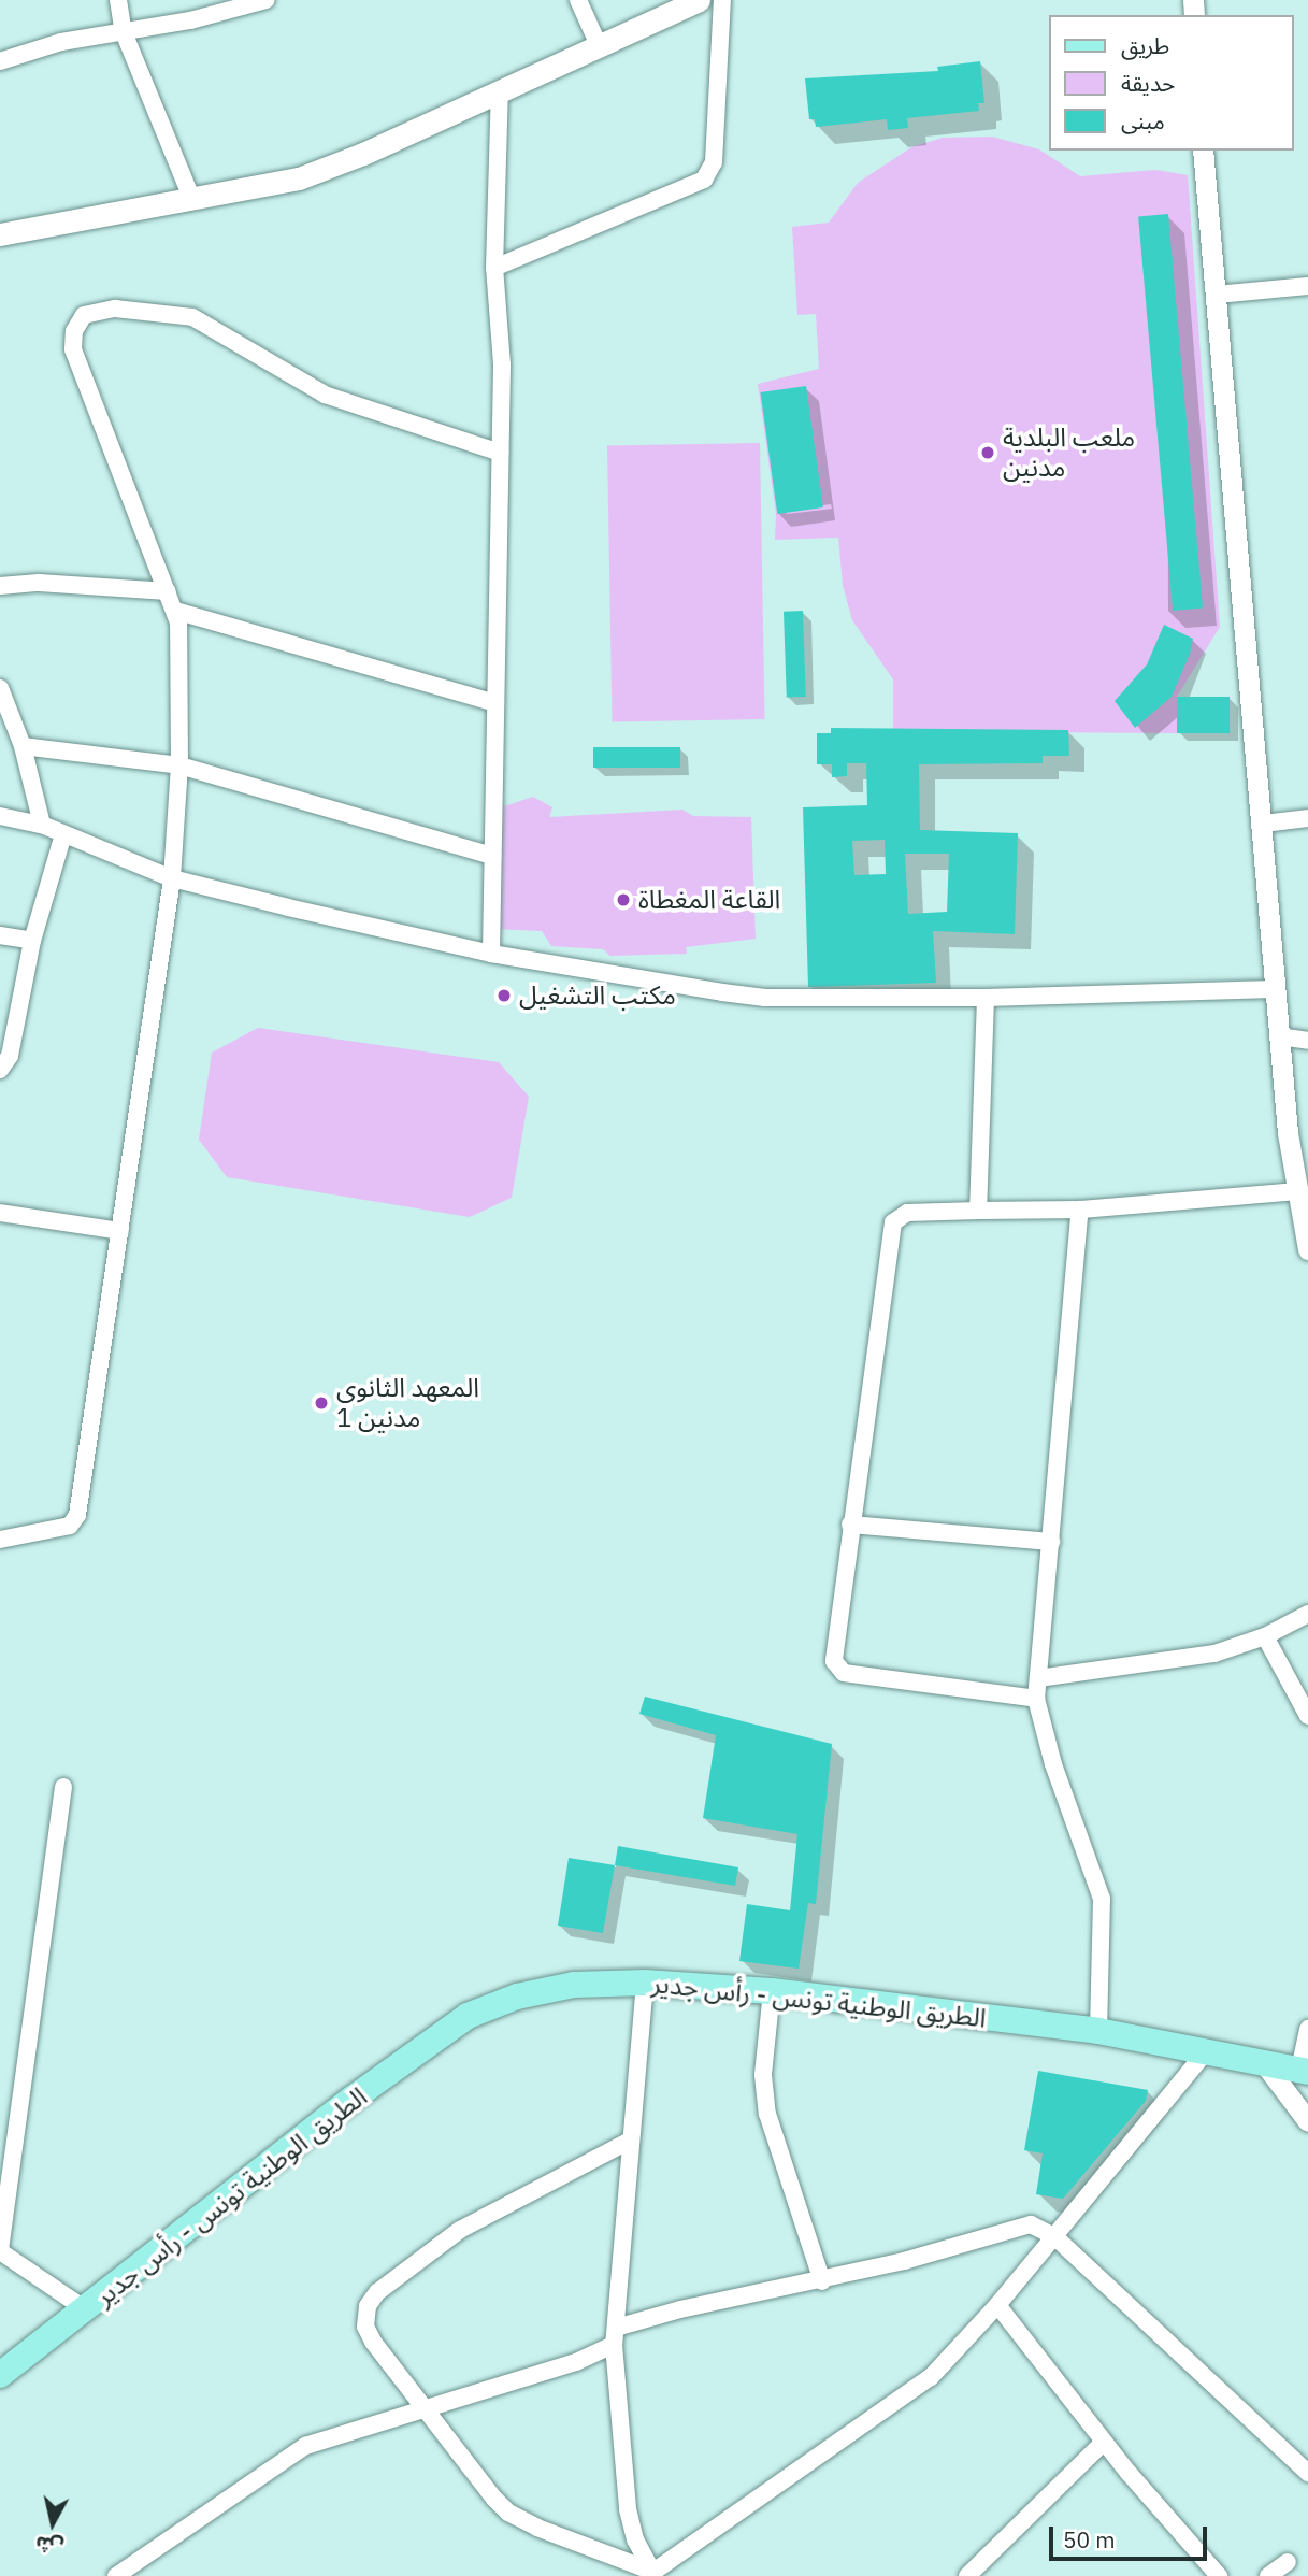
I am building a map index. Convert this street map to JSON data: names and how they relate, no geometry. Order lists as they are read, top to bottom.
{
  "streets": {
    "main road": ["الطريق الوطنية تونس - رأس جدير"]
  },
  "places": [
    "ملعب البلدية مدنين",
    "القاعة المغطاة",
    "مكتب التشغيل",
    "المعهد الثانوي مدنين 1"
  ],
  "legend": ["طريق", "حديقة", "مبنى"],
  "scale_bar": "50 m",
  "north": "bottom"
}
